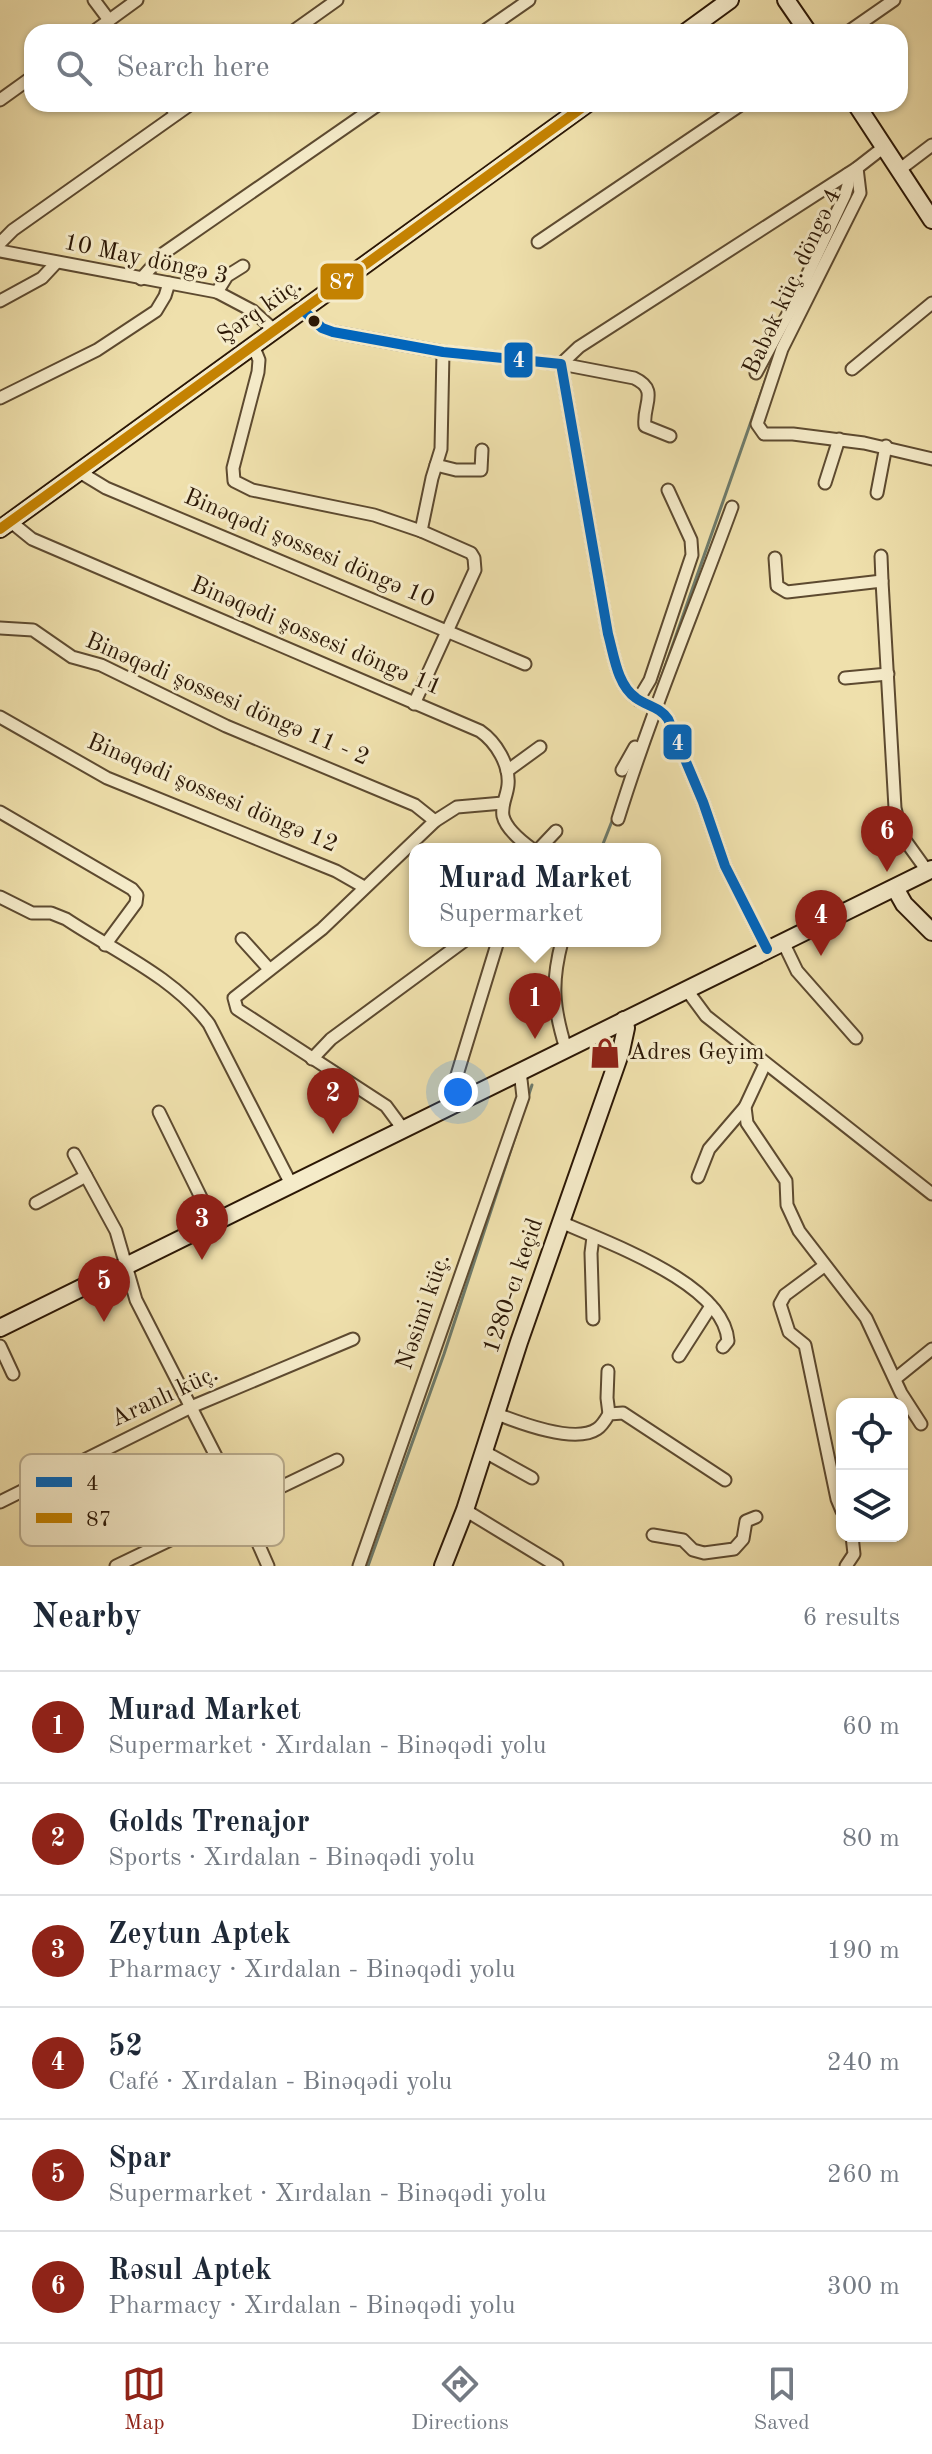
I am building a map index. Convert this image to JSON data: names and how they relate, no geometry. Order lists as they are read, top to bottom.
{
  "streets": {
    "street": [
      "10 May döngə 3",
      "Babək küç. döngə 4",
      "Şərq küç.",
      "Binəqədi şossesi döngə 10",
      "Binəqədi şossesi döngə 11",
      "Binəqədi şossesi döngə 11 - 2",
      "Binəqədi şossesi döngə 12",
      "1280-cı keçid",
      "Nəsimi küç.",
      "Aranlı küç."
    ]
  },
  "crossings": [
    ["10 May döngə 3", "Şərq küç."],
    ["Şərq küç.", "Binəqədi şossesi döngə 10"],
    ["Şərq küç.", "Binəqədi şossesi döngə 11"]
  ],
  "places": {
    "shop": ["Adres Geyim"]
  },
  "lines": ["transit line 87", "transit line 4"],
  "legend": ["4", "87"],
  "page": {
    "search": "Search here",
    "pins": [
      "6",
      "4",
      "1",
      "2",
      "3",
      "5"
    ],
    "popup": ["Murad Market", "Supermarket"],
    "heading": ["Nearby", "6 results"],
    "list": [
      {
        "mark": "1",
        "name": "Murad Market",
        "note": "Supermarket · Xırdalan - Binəqədi yolu",
        "value": "60 m"
      },
      {
        "mark": "2",
        "name": "Golds Trenajor",
        "note": "Sports · Xırdalan - Binəqədi yolu",
        "value": "80 m"
      },
      {
        "mark": "3",
        "name": "Zeytun Aptek",
        "note": "Pharmacy · Xırdalan - Binəqədi yolu",
        "value": "190 m"
      },
      {
        "mark": "4",
        "name": "52",
        "note": "Café · Xırdalan - Binəqədi yolu",
        "value": "240 m"
      },
      {
        "mark": "5",
        "name": "Spar",
        "note": "Supermarket · Xırdalan - Binəqədi yolu",
        "value": "260 m"
      },
      {
        "mark": "6",
        "name": "Rəsul Aptek",
        "note": "Pharmacy · Xırdalan - Binəqədi yolu",
        "value": "300 m"
      }
    ],
    "nav": ["Map", "Directions", "Saved"]
  }
}
